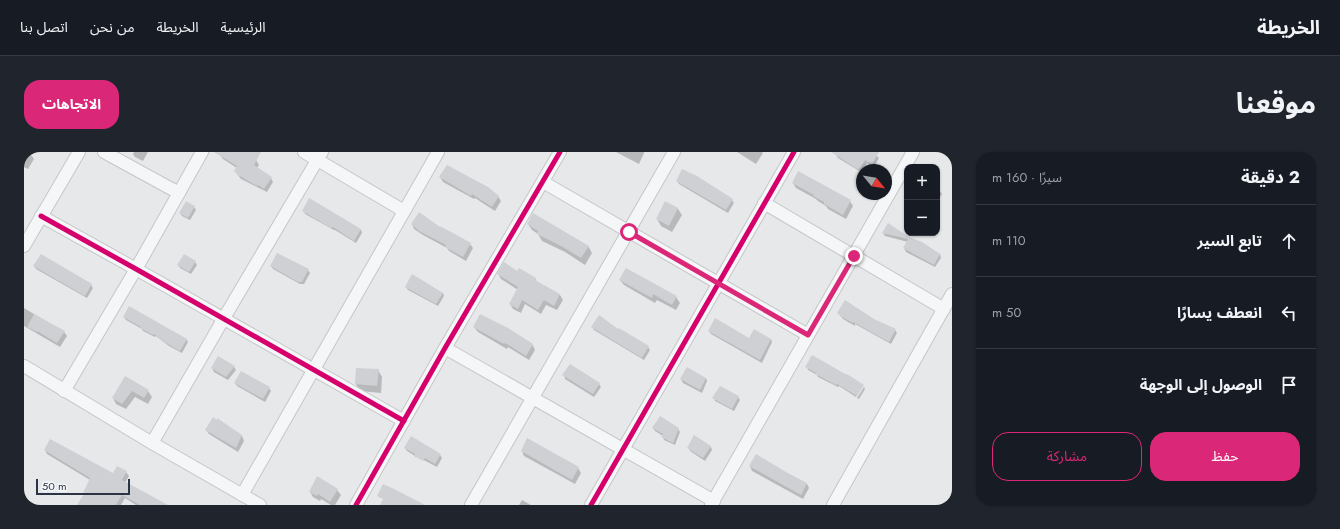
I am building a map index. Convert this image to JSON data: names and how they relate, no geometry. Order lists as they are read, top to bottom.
{
  "scale_bar": "50 m",
  "north": "bottom right",
  "page": {
    "header": "الخريطة",
    "nav": [
      "الرئيسية",
      "الخريطة",
      "من نحن",
      "اتصل بنا"
    ],
    "title": "موقعنا",
    "buttons": [
      "الاتجاهات",
      ["حفظ", "مشاركة"]
    ],
    "heading": ["2 دقيقة", "سيرًا · 160 m"],
    "map_buttons": ["+", "−"],
    "list": [
      ["تابع السير", "110 m"],
      ["انعطف يسارًا", "50 m"],
      "الوصول إلى الوجهة"
    ],
    "scale": "50 m"
  }
}
